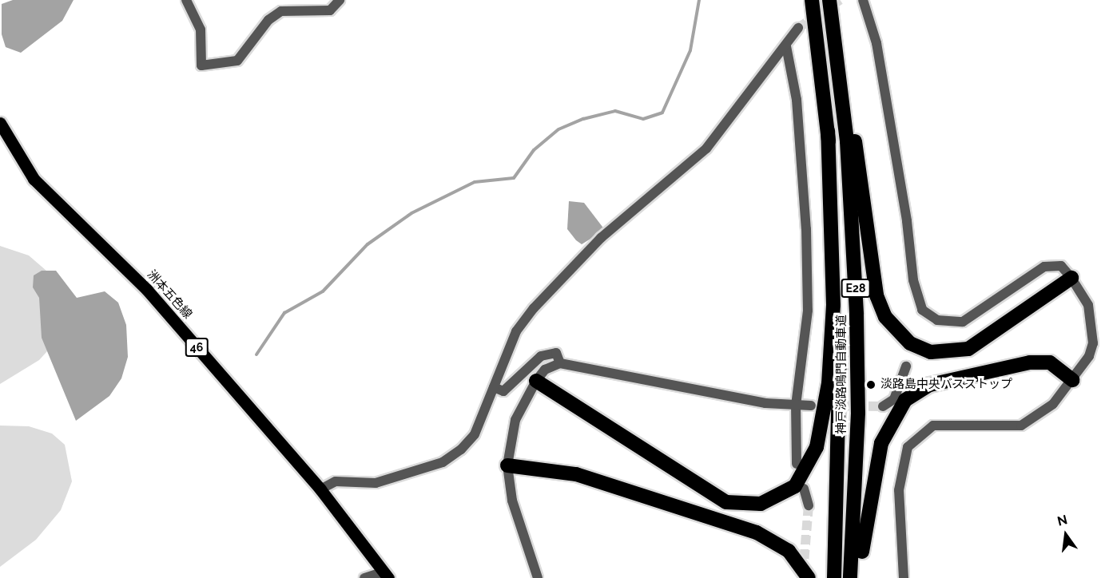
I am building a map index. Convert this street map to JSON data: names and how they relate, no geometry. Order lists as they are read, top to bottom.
{
  "streets": {
    "highway": ["E28", "神戸淡路鳴門自動車道"],
    "main road": ["洲本五色線", "46"]
  },
  "places": ["淡路島中央バスストップ"],
  "north": "top"
}
